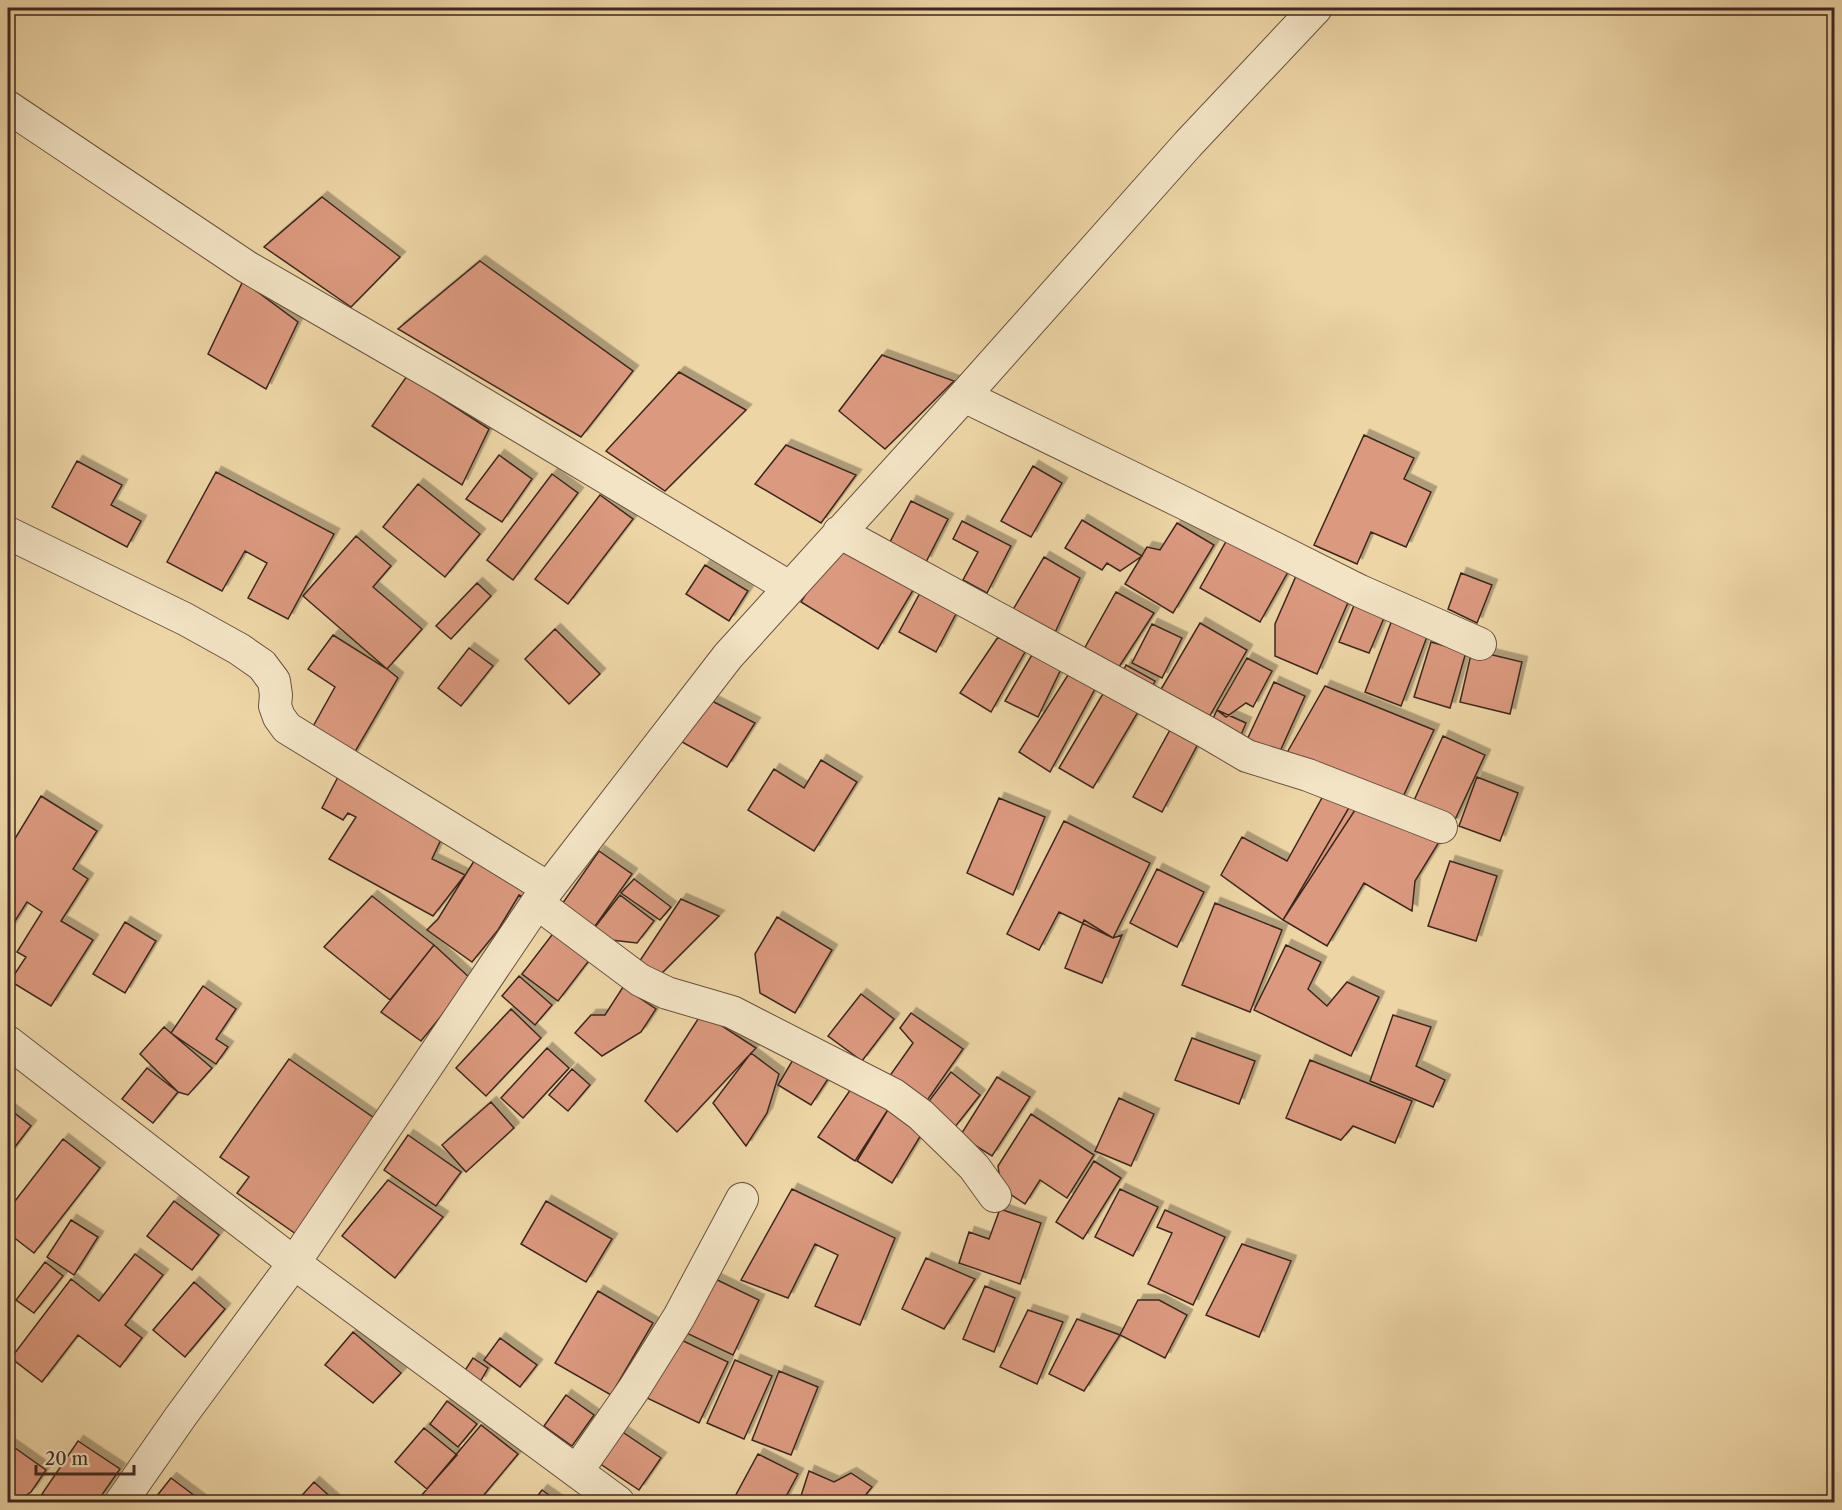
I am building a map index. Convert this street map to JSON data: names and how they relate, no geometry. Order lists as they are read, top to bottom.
{
  "scale_bar": "20 m"
}
